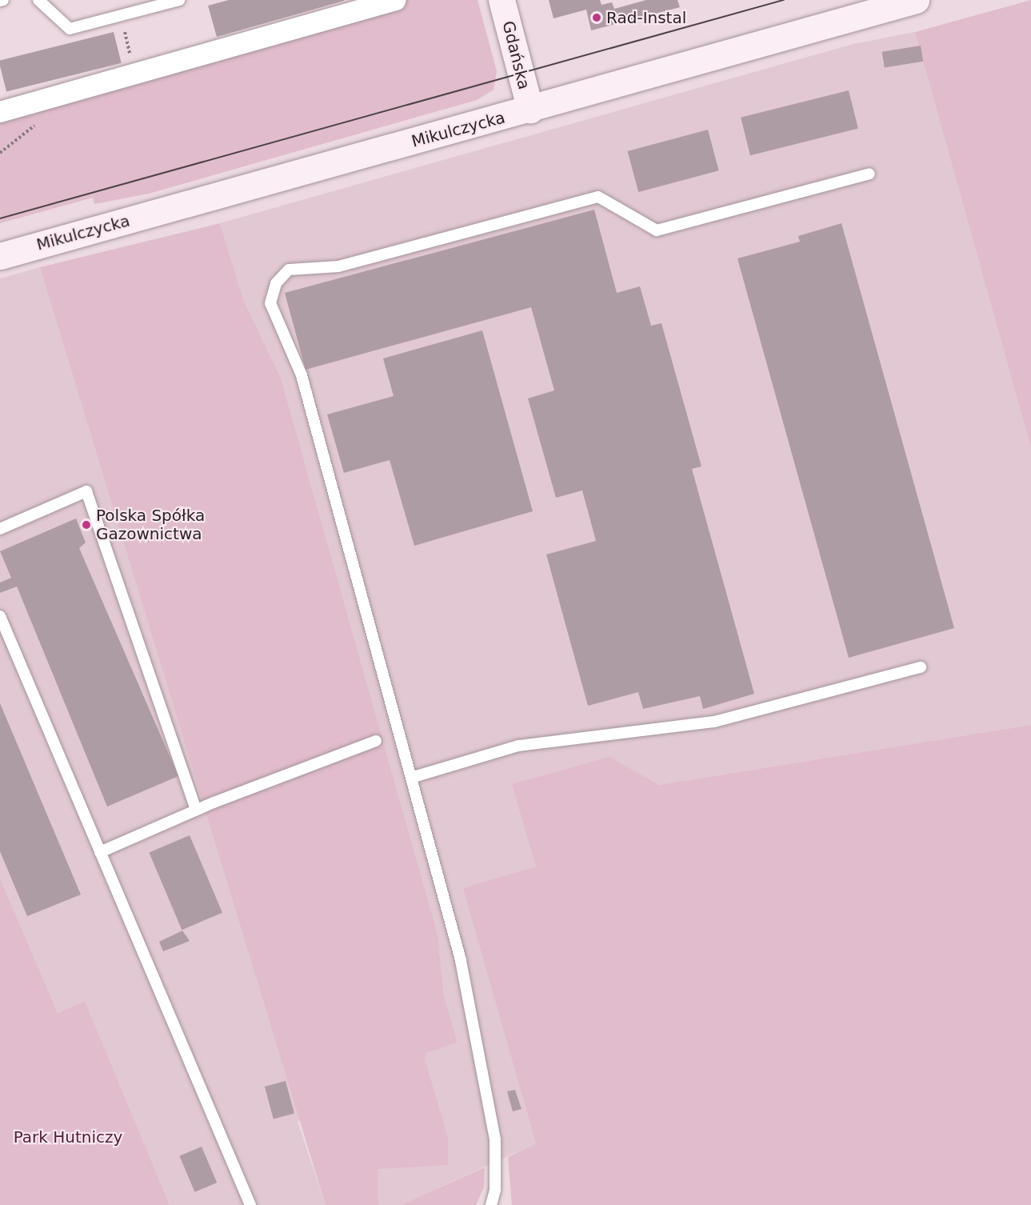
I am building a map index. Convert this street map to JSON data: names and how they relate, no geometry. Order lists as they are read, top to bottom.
{
  "streets": {
    "main road": ["Gdańska", "Mikulczycka"]
  },
  "crossings": [
    ["Gdańska", "Mikulczycka"]
  ],
  "parks": ["Park Hutniczy"],
  "places": ["Rad-Instal", "Polska Spółka Gazownictwa"]
}
